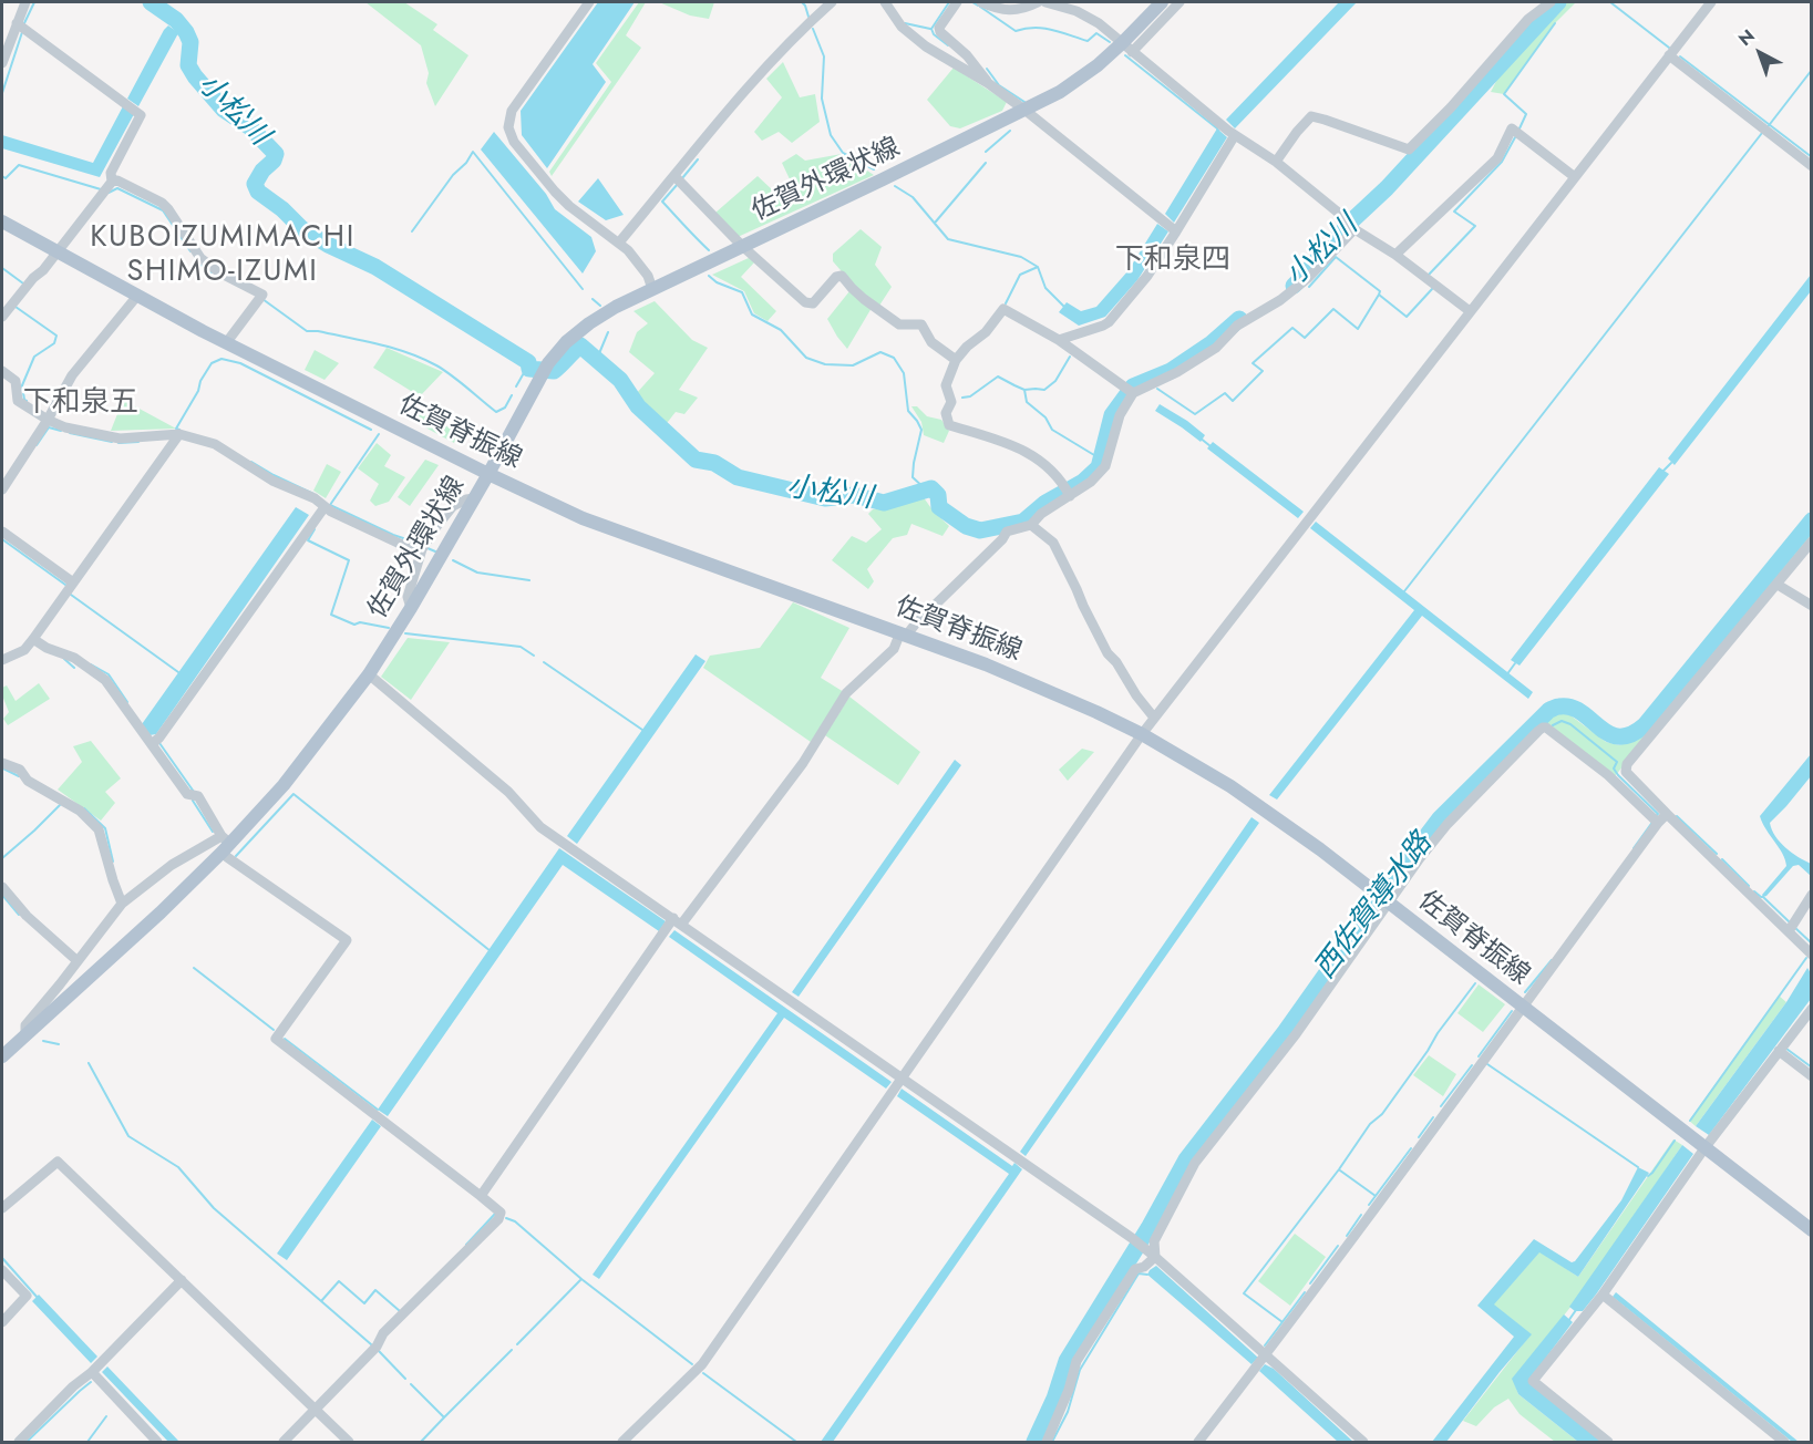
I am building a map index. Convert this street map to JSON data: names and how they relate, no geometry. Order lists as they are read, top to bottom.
{
  "streets": {
    "main road": ["佐賀外環状線", "佐賀脊振線"]
  },
  "crossings": [
    ["佐賀外環状線", "佐賀脊振線"]
  ],
  "districts": ["KUBOIZUMIMACHI SHIMO-IZUMI", "下和泉四", "下和泉五"],
  "water": ["小松川", "西佐賀導水路"],
  "north": "top left"
}
